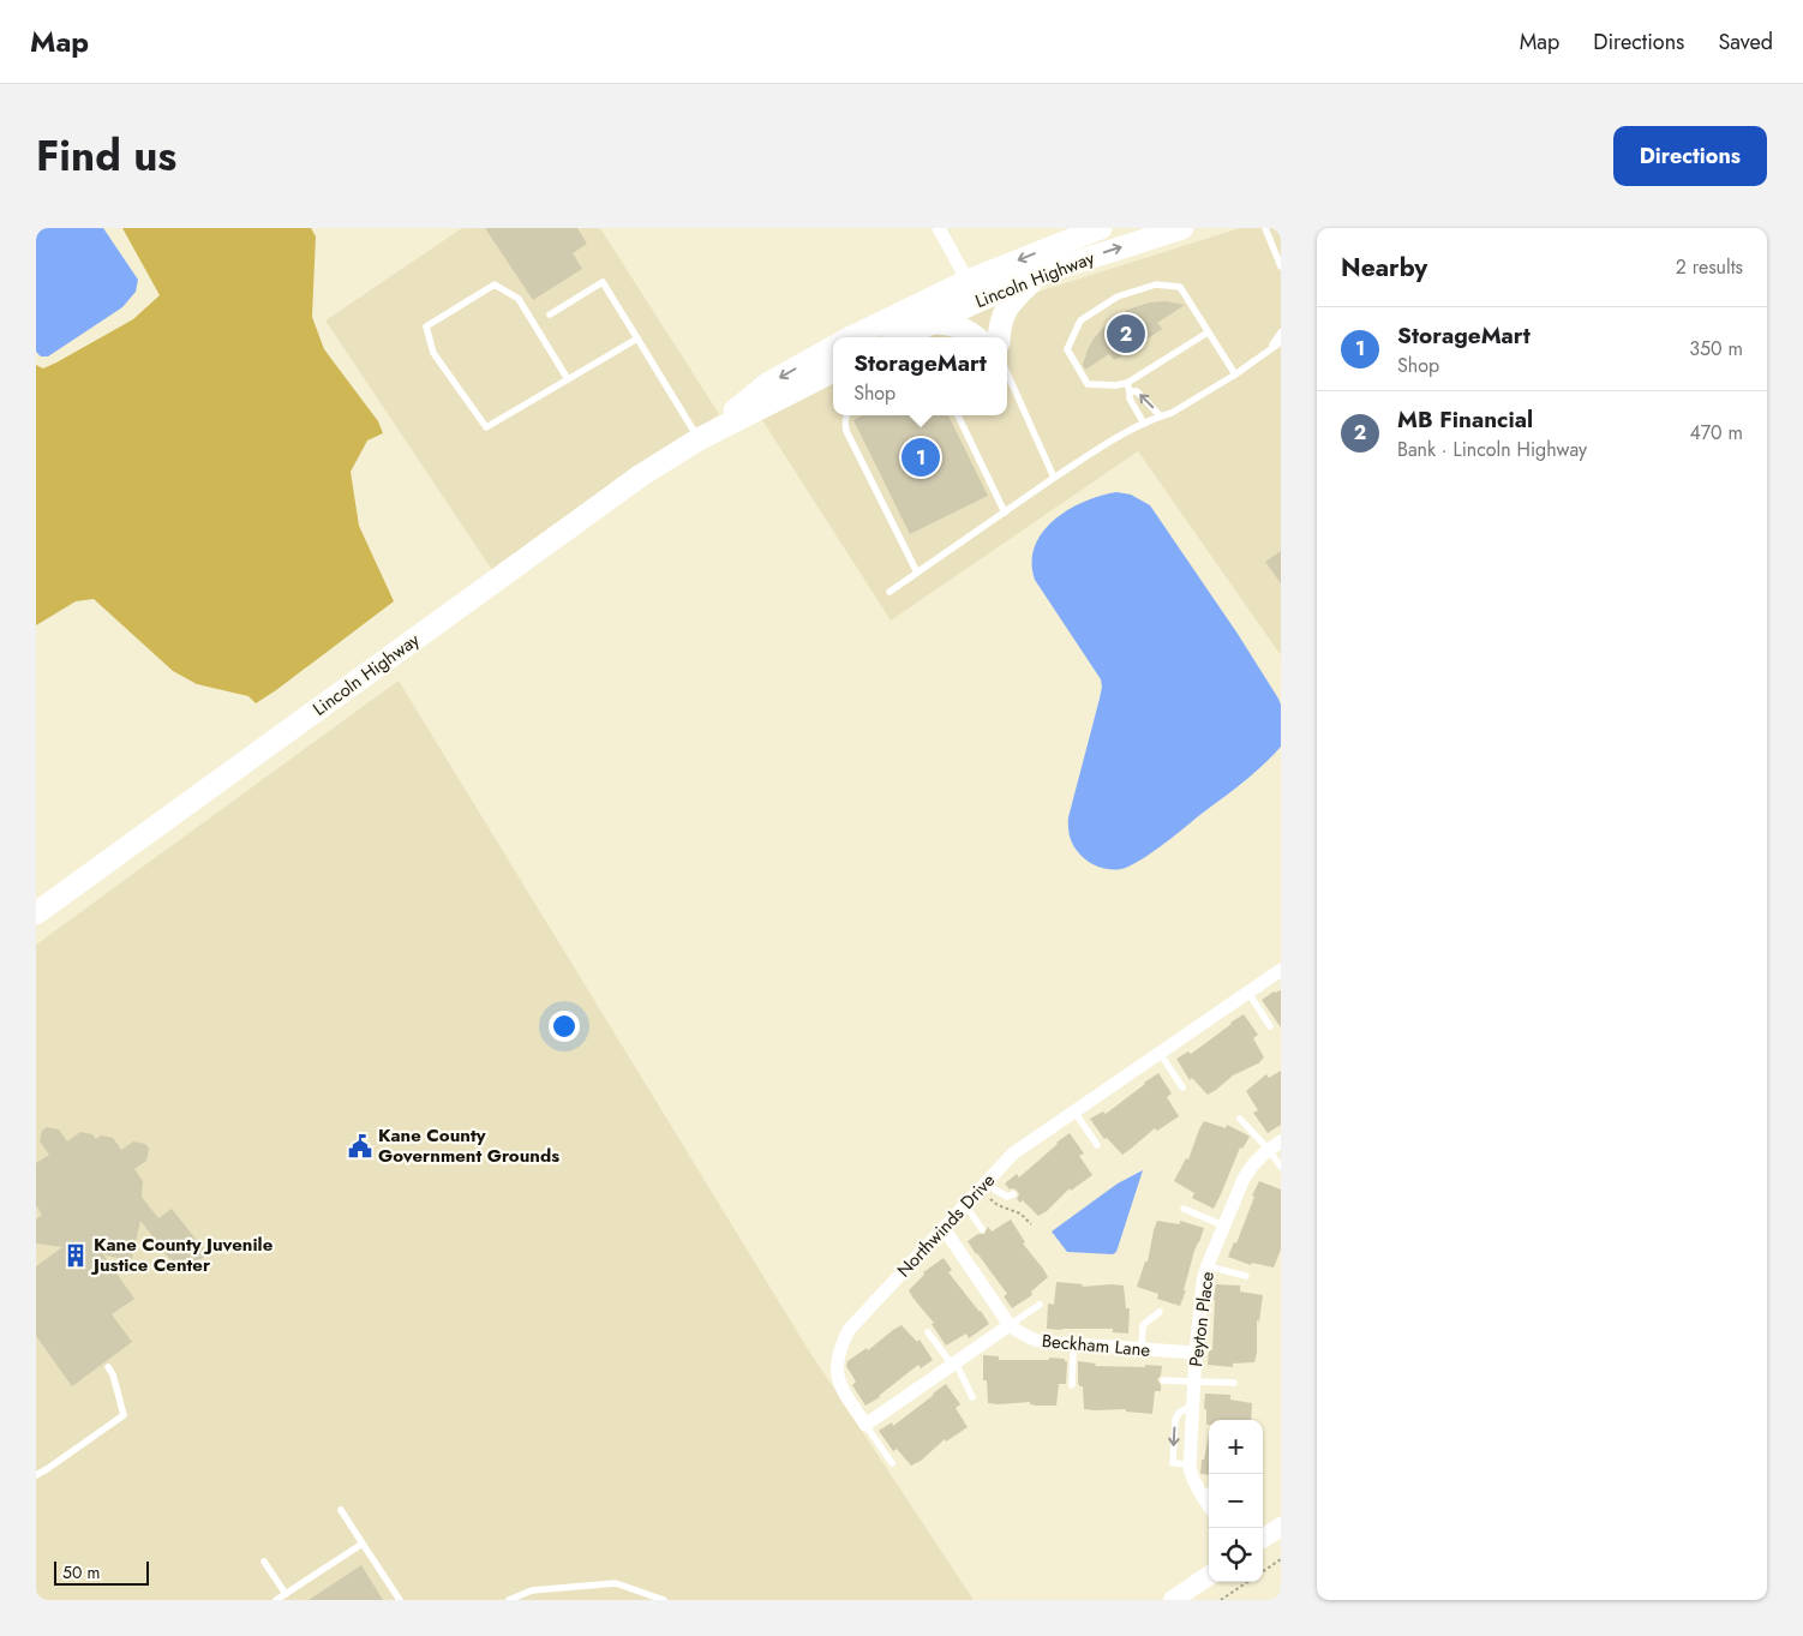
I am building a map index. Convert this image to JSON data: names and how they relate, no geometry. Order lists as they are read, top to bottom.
{
  "streets": {
    "main road": ["Lincoln Highway"],
    "street": ["Northwinds Drive", "Peyton Place", "Beckham Lane"]
  },
  "crossings": [
    ["Northwinds Drive", "Beckham Lane"],
    ["Peyton Place", "Beckham Lane"]
  ],
  "places": {
    "public building": ["Kane County Government Grounds"],
    "building": ["Kane County Juvenile Justice Center"]
  },
  "scale_bar": "50 m",
  "page": {
    "header": "Map",
    "nav": ["Map", "Directions", "Saved"],
    "title": "Find us",
    "buttons": "Directions",
    "heading": ["Nearby", "2 results"],
    "list": [
      {
        "mark": "1",
        "name": "StorageMart",
        "note": "Shop",
        "value": "350 m"
      },
      {
        "mark": "2",
        "name": "MB Financial",
        "note": "Bank · Lincoln Highway",
        "value": "470 m"
      }
    ],
    "pins": ["2", "1"],
    "popup": ["StorageMart", "Shop"],
    "map_buttons": ["+", "−"],
    "scale": "50 m"
  }
}
